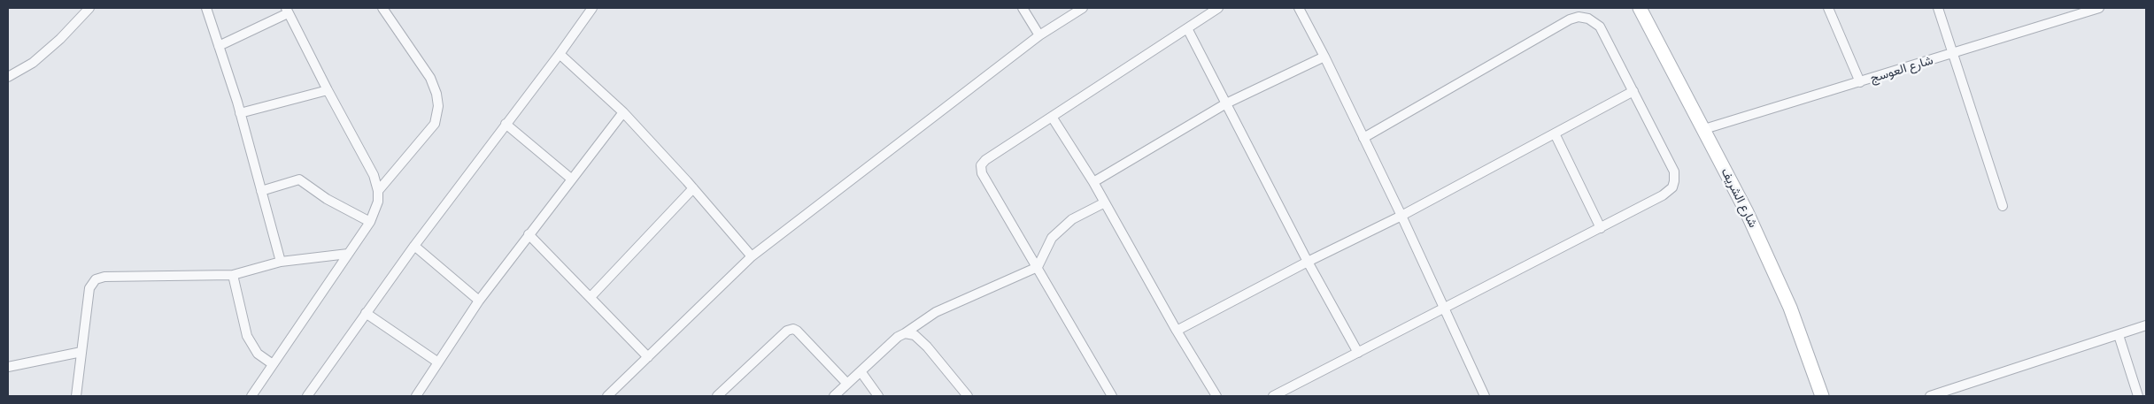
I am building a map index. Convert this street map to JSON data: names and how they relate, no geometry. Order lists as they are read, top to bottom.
{
  "streets": {
    "main road": ["شارع الشريف"],
    "street": ["شارع العوسج"]
  },
  "crossings": [
    ["شارع العوسج", "شارع الشريف"]
  ]
}
